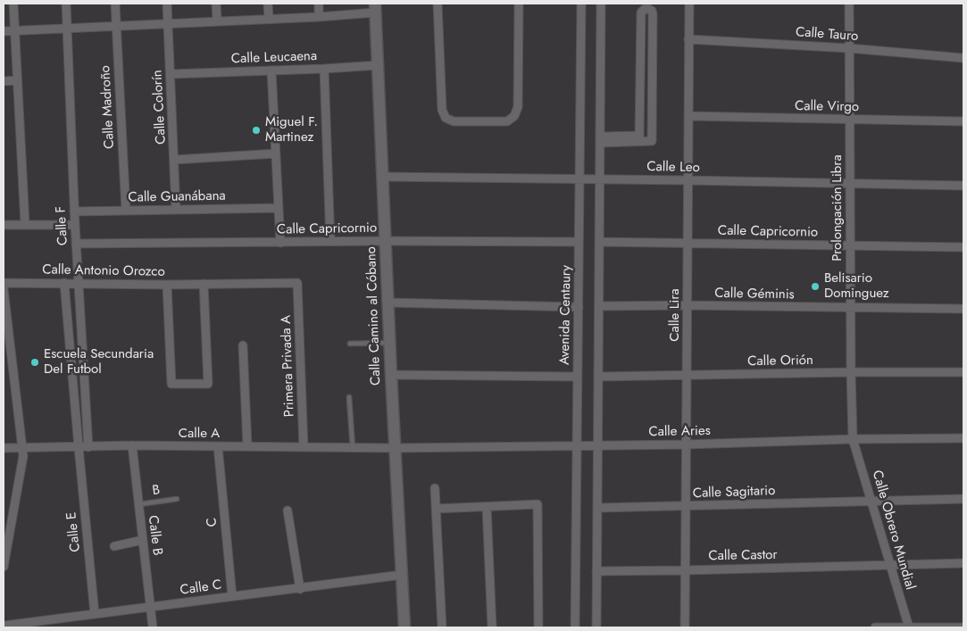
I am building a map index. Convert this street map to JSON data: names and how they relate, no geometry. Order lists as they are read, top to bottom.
{
  "streets": {
    "street": [
      "Calle Tauro",
      "Calle Leucaena",
      "Calle Madroño",
      "Calle Colorín",
      "Calle Virgo",
      "Calle Leo",
      "Calle Guanábana",
      "Prolongación Libra",
      "Calle F",
      "Calle Capricornio",
      "Calle Antonio Orozco",
      "Calle Géminis",
      "Avenida Centaury",
      "Calle Lira",
      "Calle Camino al Cóbano",
      "Calle Orión",
      "Primera Privada A",
      "Calle Aries",
      "Calle A",
      "Calle Sagitario",
      "C",
      "Calle Obrero Mundial",
      "Calle E",
      "Calle B",
      "Calle Castor",
      "Calle C"
    ],
    "lane": ["B"]
  },
  "crossings": [
    ["Calle Tauro", "Prolongación Libra"],
    ["Calle Tauro", "Calle Lira"],
    ["Calle Leucaena", "Calle Colorín"],
    ["Calle Leucaena", "Calle Camino al Cóbano"],
    ["Calle Madroño", "Calle Guanábana"],
    ["Calle Colorín", "Calle Guanábana"],
    ["Calle Virgo", "Prolongación Libra"],
    ["Calle Virgo", "Calle Lira"],
    ["Calle Leo", "Prolongación Libra"],
    ["Calle Leo", "Avenida Centaury"],
    ["Calle Leo", "Calle Lira"],
    ["Calle Leo", "Calle Camino al Cóbano"],
    ["Calle Guanábana", "Calle F"],
    ["Prolongación Libra", "Calle Capricornio"],
    ["Prolongación Libra", "Calle Géminis"],
    ["Prolongación Libra", "Calle Orión"],
    ["Prolongación Libra", "Calle Aries"],
    ["Prolongación Libra", "Calle Obrero Mundial"],
    ["Calle F", "Calle Capricornio"],
    ["Calle F", "Calle Antonio Orozco"],
    ["Calle F", "Calle A"],
    ["Calle Capricornio", "Avenida Centaury"],
    ["Calle Capricornio", "Calle Lira"],
    ["Calle Capricornio", "Calle Camino al Cóbano"],
    ["Calle Antonio Orozco", "Primera Privada A"],
    ["Calle Géminis", "Calle Lira"],
    ["Avenida Centaury", "Calle Aries"],
    ["Calle Lira", "Calle Orión"],
    ["Calle Lira", "Calle Aries"],
    ["Calle Lira", "Calle Sagitario"],
    ["Calle Lira", "Calle Castor"],
    ["Calle Camino al Cóbano", "Calle Aries"],
    ["Calle Camino al Cóbano", "Calle A"],
    ["Calle Camino al Cóbano", "Calle C"],
    ["Primera Privada A", "Calle A"],
    ["Calle Aries", "Calle A"],
    ["Calle Aries", "Calle Obrero Mundial"],
    ["Calle A", "C"],
    ["Calle A", "Calle E"],
    ["Calle A", "Calle B"],
    ["B", "Calle B"],
    ["Calle Sagitario", "Calle Obrero Mundial"],
    ["C", "Calle C"],
    ["Calle Obrero Mundial", "Calle Castor"],
    ["Calle E", "Calle C"],
    ["Calle B", "Calle C"]
  ],
  "places": ["Miguel F. Martinez", "Belisario Dominguez", "Escuela Secundaria Del Futbol"]
}
